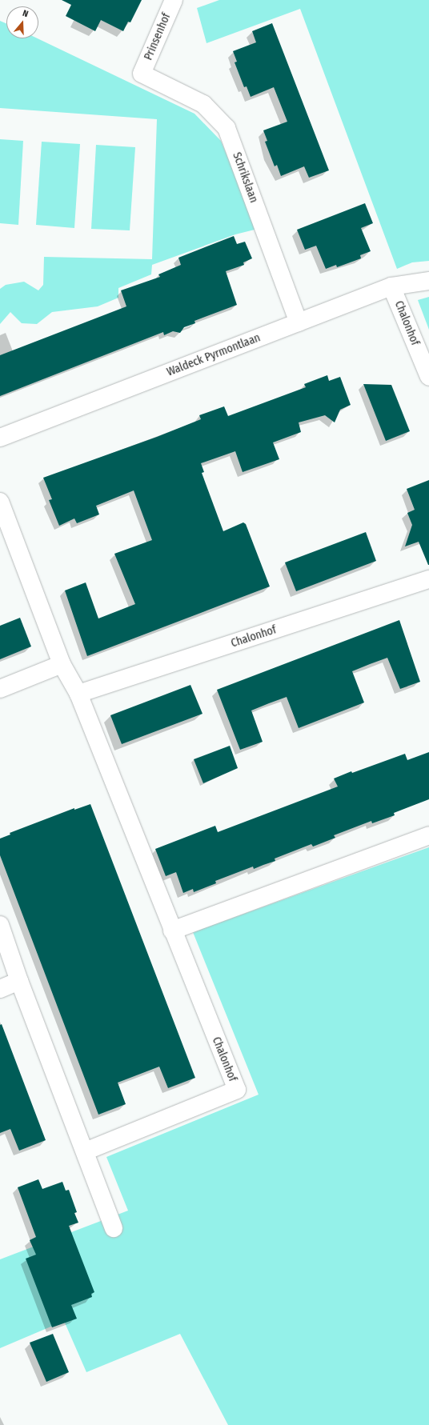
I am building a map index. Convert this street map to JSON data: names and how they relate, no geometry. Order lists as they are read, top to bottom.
{
  "streets": {
    "street": [
      "Prinsenhof",
      "Schrikslaan",
      "Chalonhof",
      "Waldeck Pyrmontlaan"
    ]
  },
  "crossings": [
    ["Prinsenhof", "Schrikslaan"],
    ["Schrikslaan", "Waldeck Pyrmontlaan"],
    ["Chalonhof", "Waldeck Pyrmontlaan"]
  ],
  "north": "top"
}
